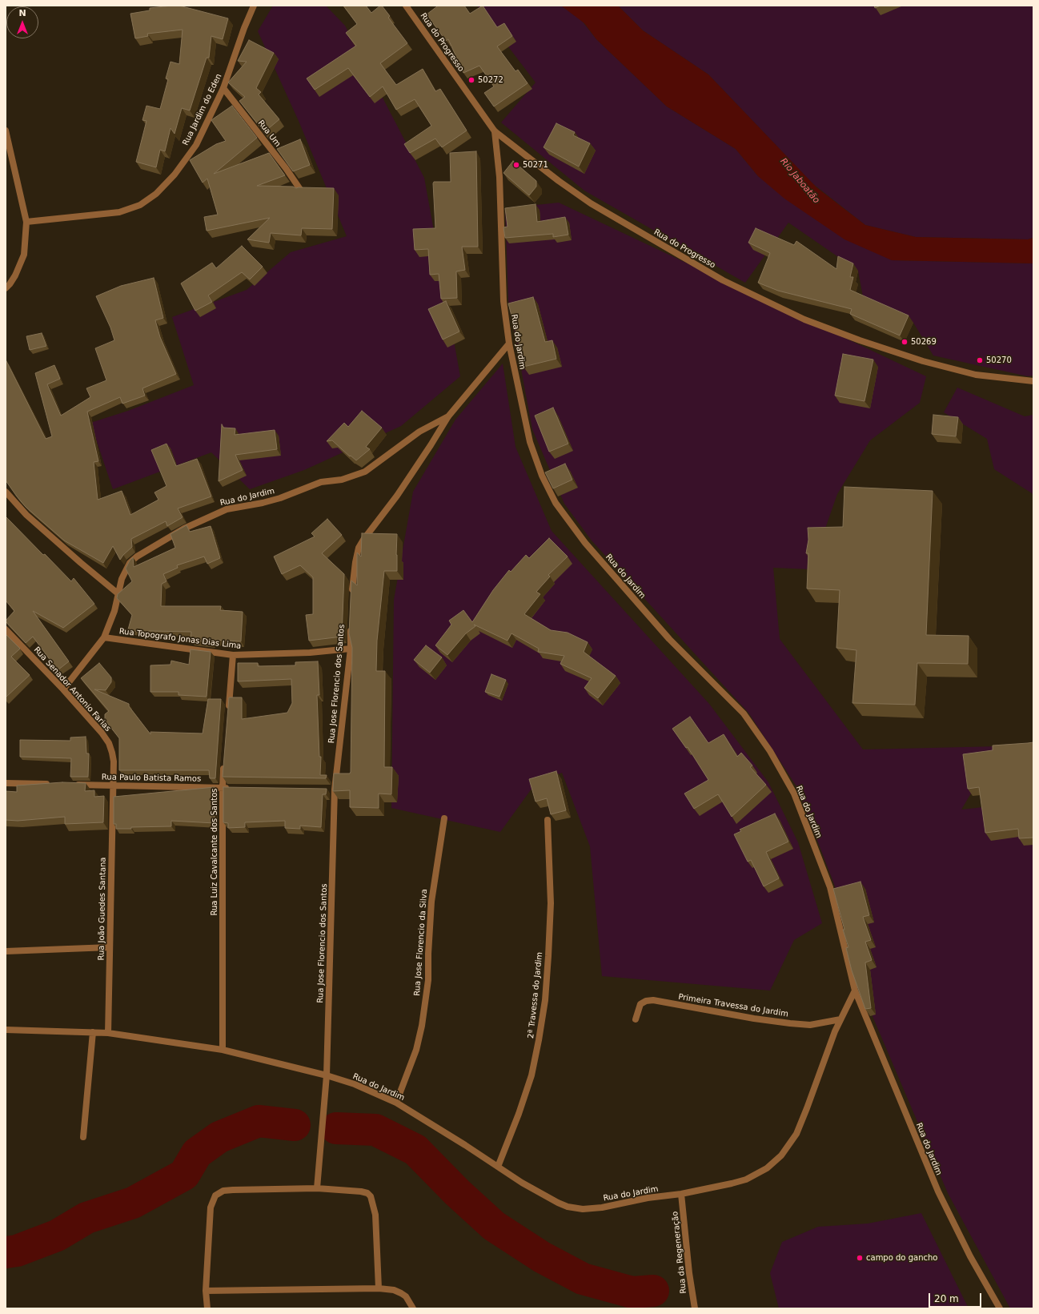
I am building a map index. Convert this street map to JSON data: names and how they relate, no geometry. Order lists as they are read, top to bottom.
{
  "streets": {
    "street": [
      "Rua do Progresso",
      "Rua Jardim do Eden",
      "Rua Um",
      "Rua do Jardim",
      "Rua Topografo Jonas Dias Lima",
      "Rua Jose Florencio dos Santos",
      "Rua Senador Antonio Farias",
      "Rua Paulo Batista Ramos",
      "Rua Luiz Cavalcante dos Santos",
      "Rua João Guedes Santana",
      "Rua Jose Florencio da Silva",
      "2ª Travessa do Jardim",
      "Primeira Travessa do Jardim",
      "Rua da Regeneração"
    ]
  },
  "crossings": [
    ["Rua do Progresso", "Rua do Jardim"],
    ["Rua Jardim do Eden", "Rua Um"],
    ["Rua do Jardim", "Rua Topografo Jonas Dias Lima"],
    ["Rua do Jardim", "Rua Jose Florencio dos Santos"],
    ["Rua do Jardim", "Rua Senador Antonio Farias"],
    ["Rua do Jardim", "Rua Luiz Cavalcante dos Santos"],
    ["Rua do Jardim", "Rua João Guedes Santana"],
    ["Rua do Jardim", "Rua Jose Florencio da Silva"],
    ["Rua do Jardim", "2ª Travessa do Jardim"],
    ["Rua do Jardim", "Primeira Travessa do Jardim"],
    ["Rua do Jardim", "Rua da Regeneração"],
    ["Rua Topografo Jonas Dias Lima", "Rua Jose Florencio dos Santos"],
    ["Rua Senador Antonio Farias", "Rua Paulo Batista Ramos"],
    ["Rua Senador Antonio Farias", "Rua João Guedes Santana"],
    ["Rua Paulo Batista Ramos", "Rua Luiz Cavalcante dos Santos"],
    ["Rua Paulo Batista Ramos", "Rua João Guedes Santana"]
  ],
  "water": ["Rio Jaboatão"],
  "places": [
    "50272",
    "50271",
    "50269",
    "50270",
    "campo do gancho"
  ],
  "scale_bar": "20 m",
  "north": "top"
}
